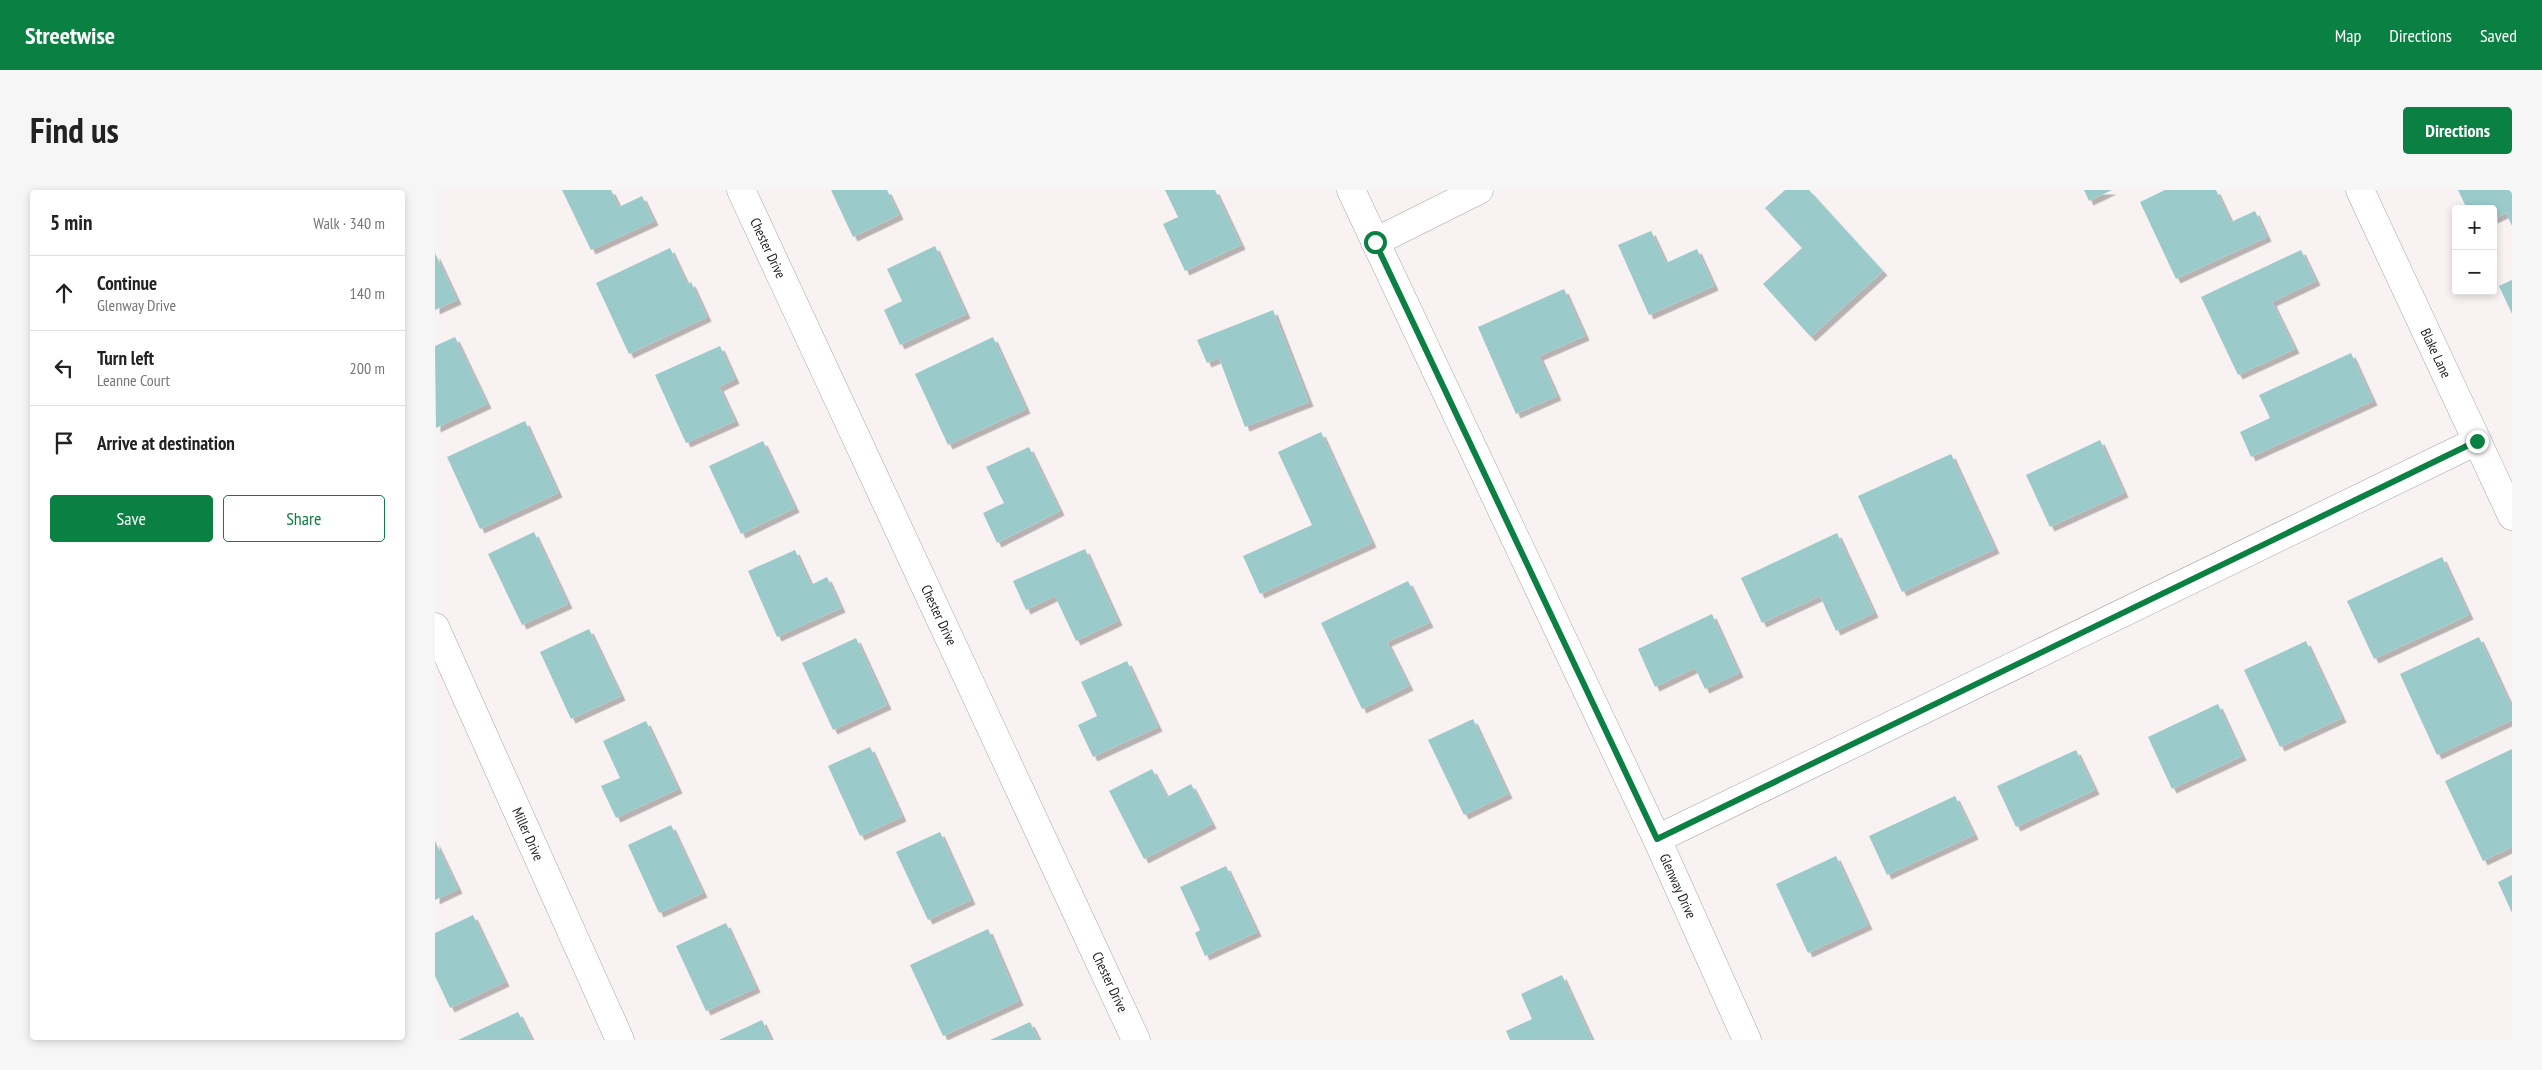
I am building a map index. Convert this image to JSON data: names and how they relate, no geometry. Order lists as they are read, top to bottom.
{
  "streets": {
    "street": [
      "Chester Drive",
      "Blake Lane",
      "Miller Drive",
      "Glenway Drive"
    ]
  },
  "page": {
    "header": "Streetwise",
    "nav": ["Map", "Directions", "Saved"],
    "title": "Find us",
    "buttons": [
      "Directions",
      ["Save", "Share"]
    ],
    "heading": ["5 min", "Walk · 340 m"],
    "map_buttons": ["+", "−"],
    "list": [
      ["Continue", "Glenway Drive", "140 m"],
      ["Turn left", "Leanne Court", "200 m"],
      "Arrive at destination"
    ]
  }
}
